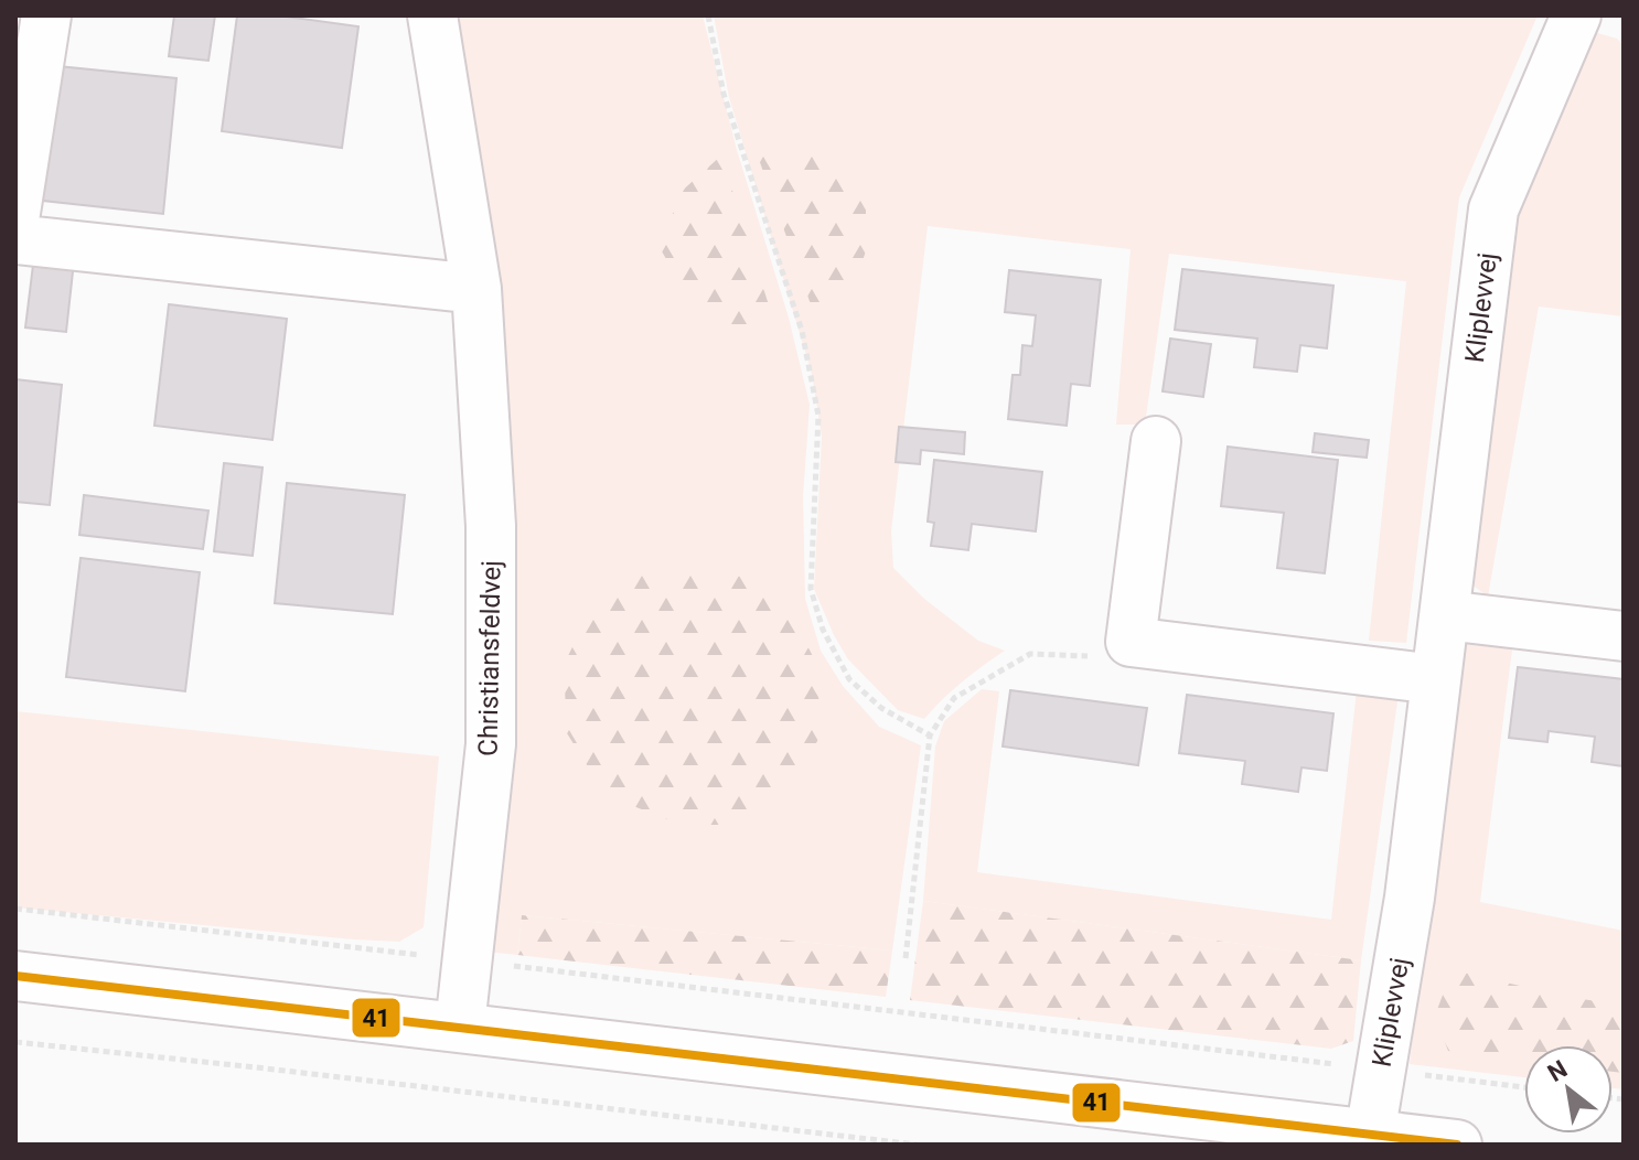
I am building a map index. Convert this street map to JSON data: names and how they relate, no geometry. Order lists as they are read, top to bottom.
{
  "streets": {
    "street": ["Kliplevvej", "Christiansfeldvej"]
  },
  "lines": ["transit line 41"],
  "north": "top left"
}
